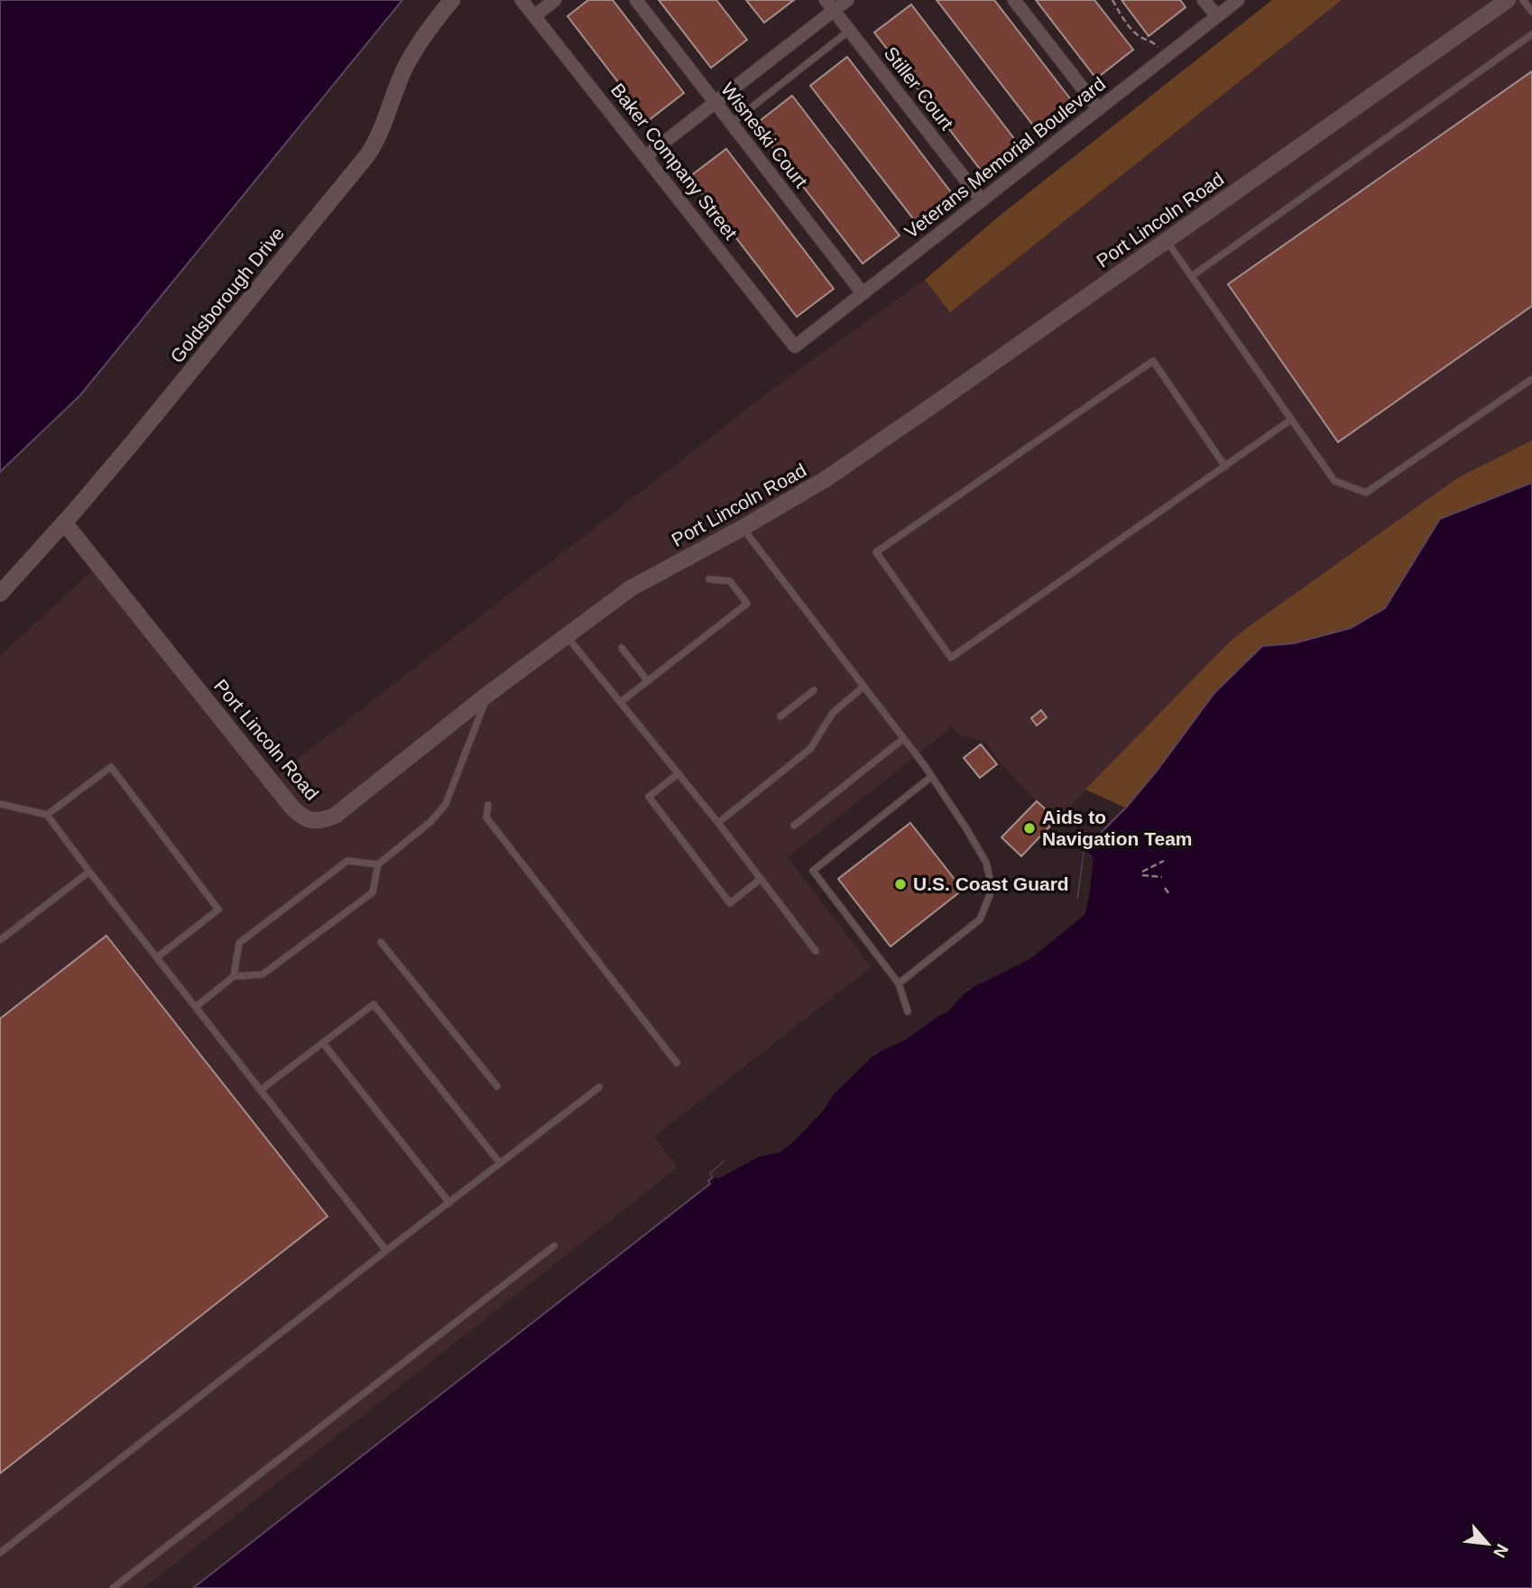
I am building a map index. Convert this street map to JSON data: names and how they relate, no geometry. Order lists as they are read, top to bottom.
{
  "streets": {
    "street": [
      "Stiller Court",
      "Wisneski Court",
      "Veterans Memorial Boulevard",
      "Baker Company Street",
      "Port Lincoln Road",
      "Goldsborough Drive"
    ]
  },
  "crossings": [
    ["Stiller Court", "Veterans Memorial Boulevard"],
    ["Wisneski Court", "Veterans Memorial Boulevard"],
    ["Veterans Memorial Boulevard", "Baker Company Street"],
    ["Port Lincoln Road", "Goldsborough Drive"]
  ],
  "places": ["Aids to Navigation Team", "U.S. Coast Guard"],
  "north": "bottom right"
}
